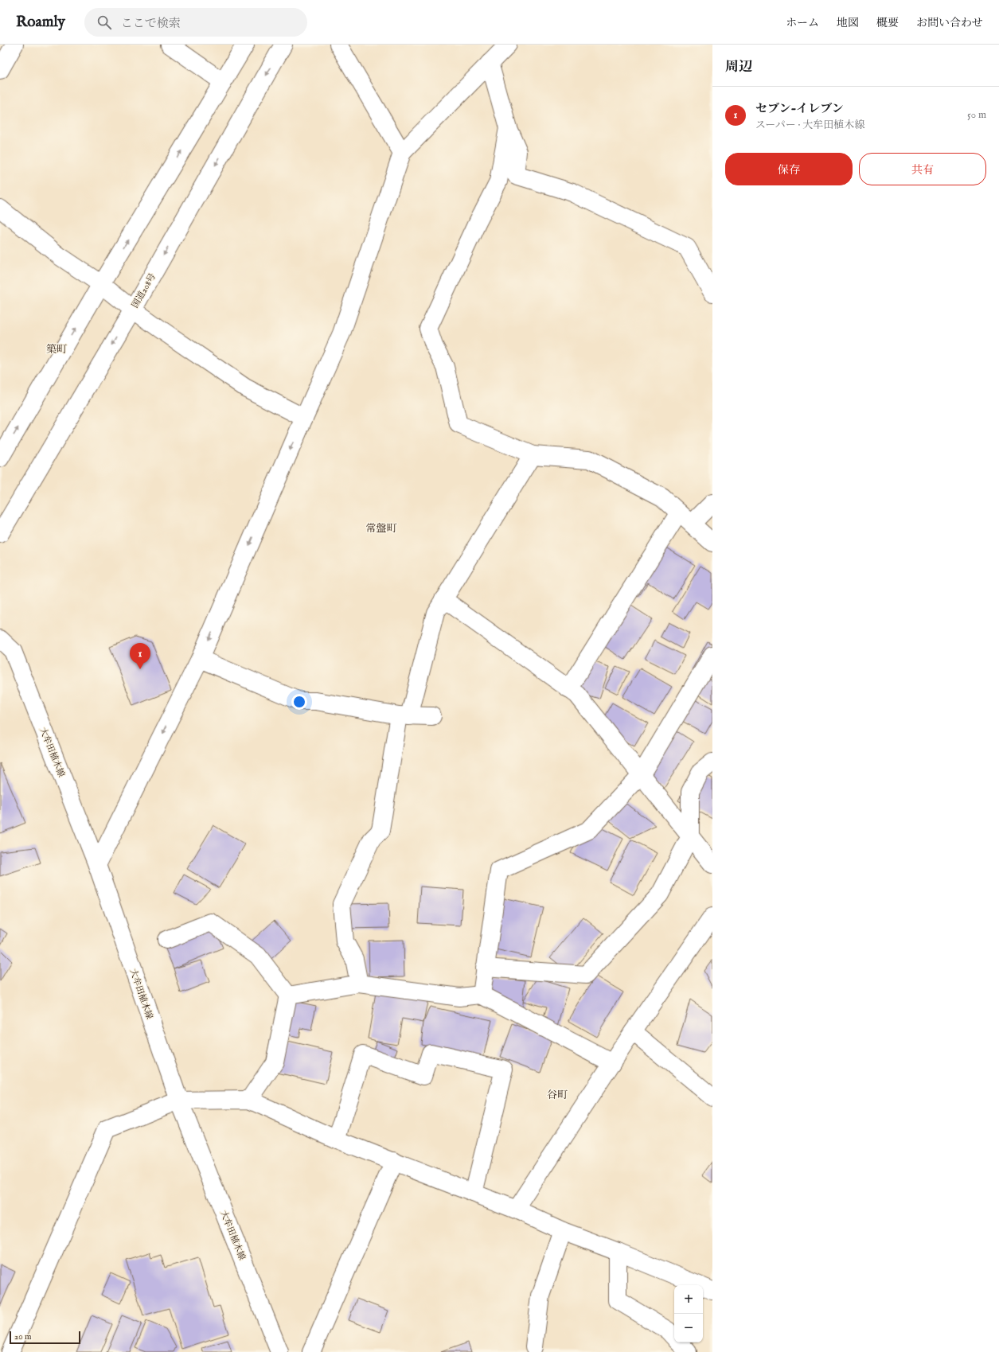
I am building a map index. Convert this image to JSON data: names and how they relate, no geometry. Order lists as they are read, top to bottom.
{
  "streets": {
    "main road": ["国道208号", "大牟田植木線"]
  },
  "districts": ["築町", "常盤町", "谷町"],
  "scale_bar": "20 m",
  "page": {
    "header": "Roamly",
    "search": "ここで検索",
    "nav": [
      "ホーム",
      "地図",
      "概要",
      "お問い合わせ"
    ],
    "heading": "周辺",
    "list": [
      {
        "mark": "1",
        "name": "セブン-イレブン",
        "note": "スーパー · 大牟田植木線",
        "value": "50 m"
      }
    ],
    "buttons": ["保存", "共有"],
    "pins": "1",
    "map_buttons": ["+", "−"],
    "scale": "20 m"
  }
}
